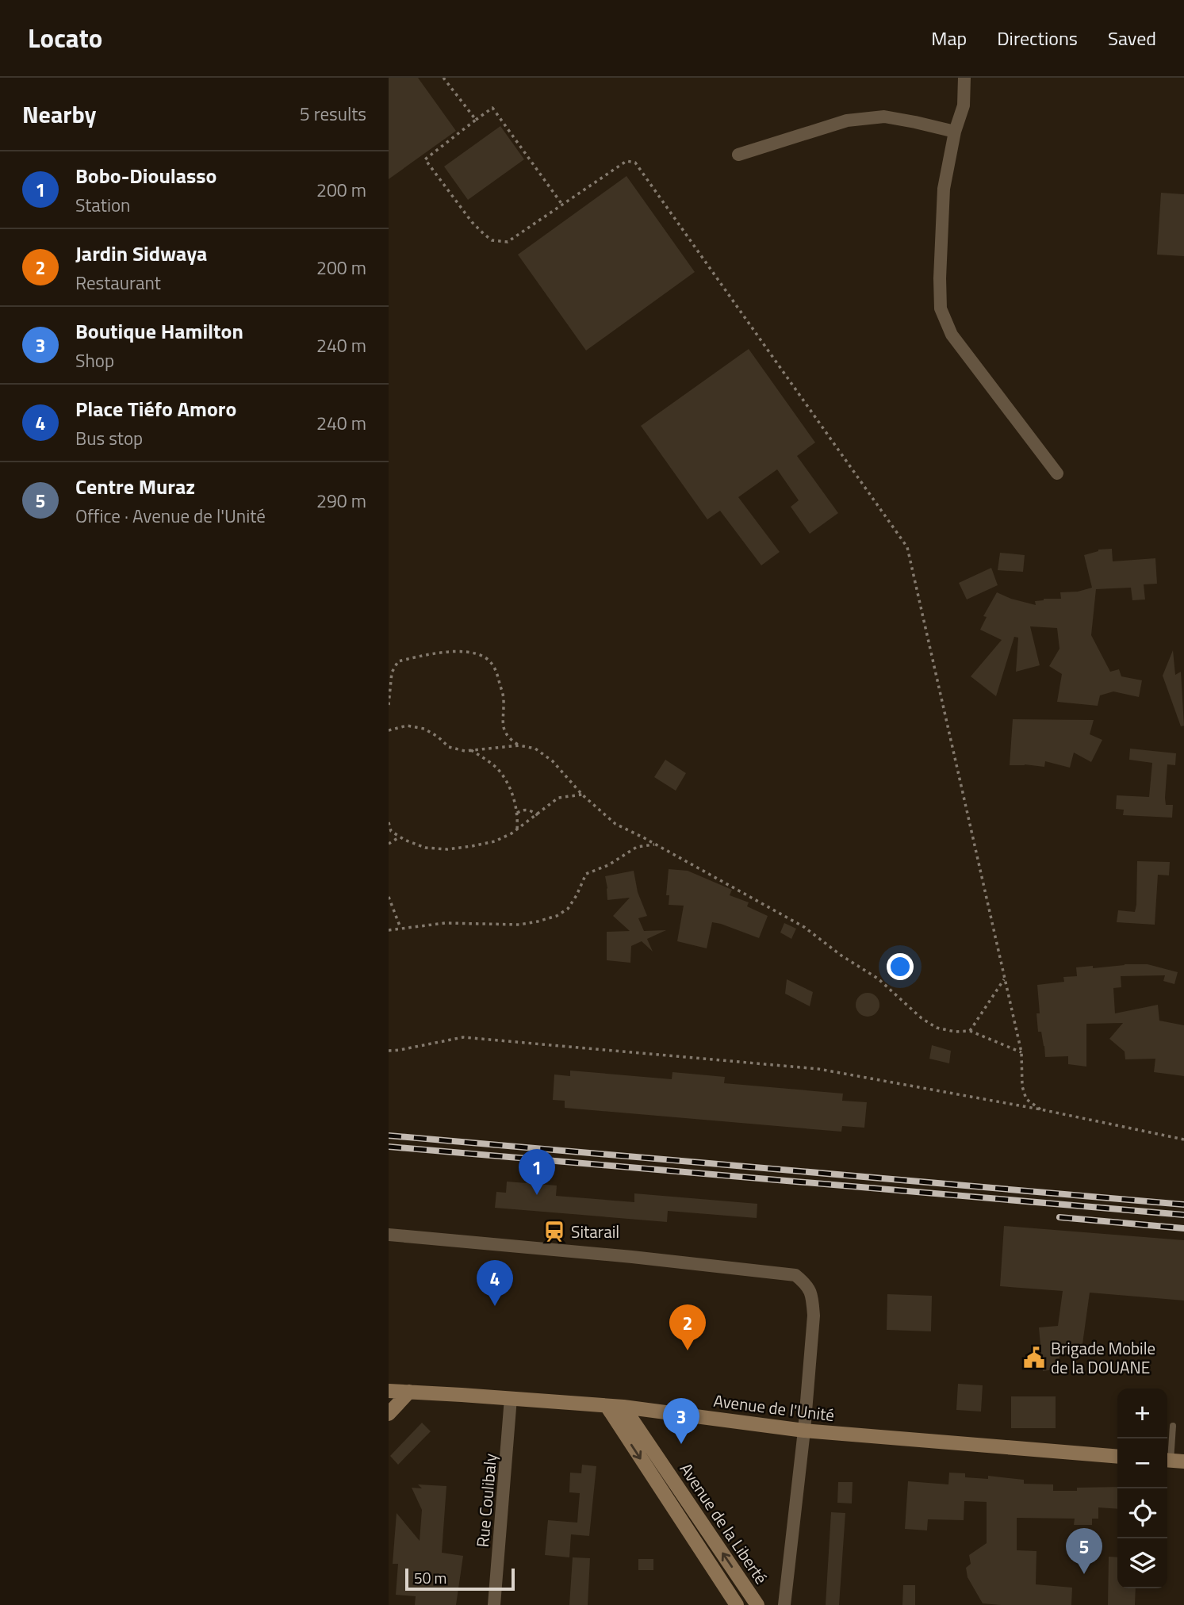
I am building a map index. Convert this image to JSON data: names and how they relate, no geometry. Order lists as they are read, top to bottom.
{
  "streets": {
    "main road": ["Avenue de l'Unité", "Avenue de la Liberté"],
    "street": ["Rue Coulibaly"]
  },
  "crossings": [
    ["Avenue de l'Unité", "Rue Coulibaly"],
    ["Avenue de l'Unité", "Avenue de la Liberté"]
  ],
  "places": {
    "station": ["Sitarail"],
    "public building": ["Brigade Mobile de la DOUANE"]
  },
  "scale_bar": "50 m",
  "page": {
    "header": "Locato",
    "nav": ["Map", "Directions", "Saved"],
    "heading": ["Nearby", "5 results"],
    "list": [
      {
        "mark": "1",
        "name": "Bobo-Dioulasso",
        "note": "Station",
        "value": "200 m"
      },
      {
        "mark": "2",
        "name": "Jardin Sidwaya",
        "note": "Restaurant",
        "value": "200 m"
      },
      {
        "mark": "3",
        "name": "Boutique Hamilton",
        "note": "Shop",
        "value": "240 m"
      },
      {
        "mark": "4",
        "name": "Place Tiéfo Amoro",
        "note": "Bus stop",
        "value": "240 m"
      },
      {
        "mark": "5",
        "name": "Centre Muraz",
        "note": "Office · Avenue de l'Unité",
        "value": "290 m"
      }
    ],
    "pins": [
      "1",
      "4",
      "2",
      "3",
      "5"
    ],
    "map_buttons": ["+", "−"],
    "scale": "50 m"
  }
}
